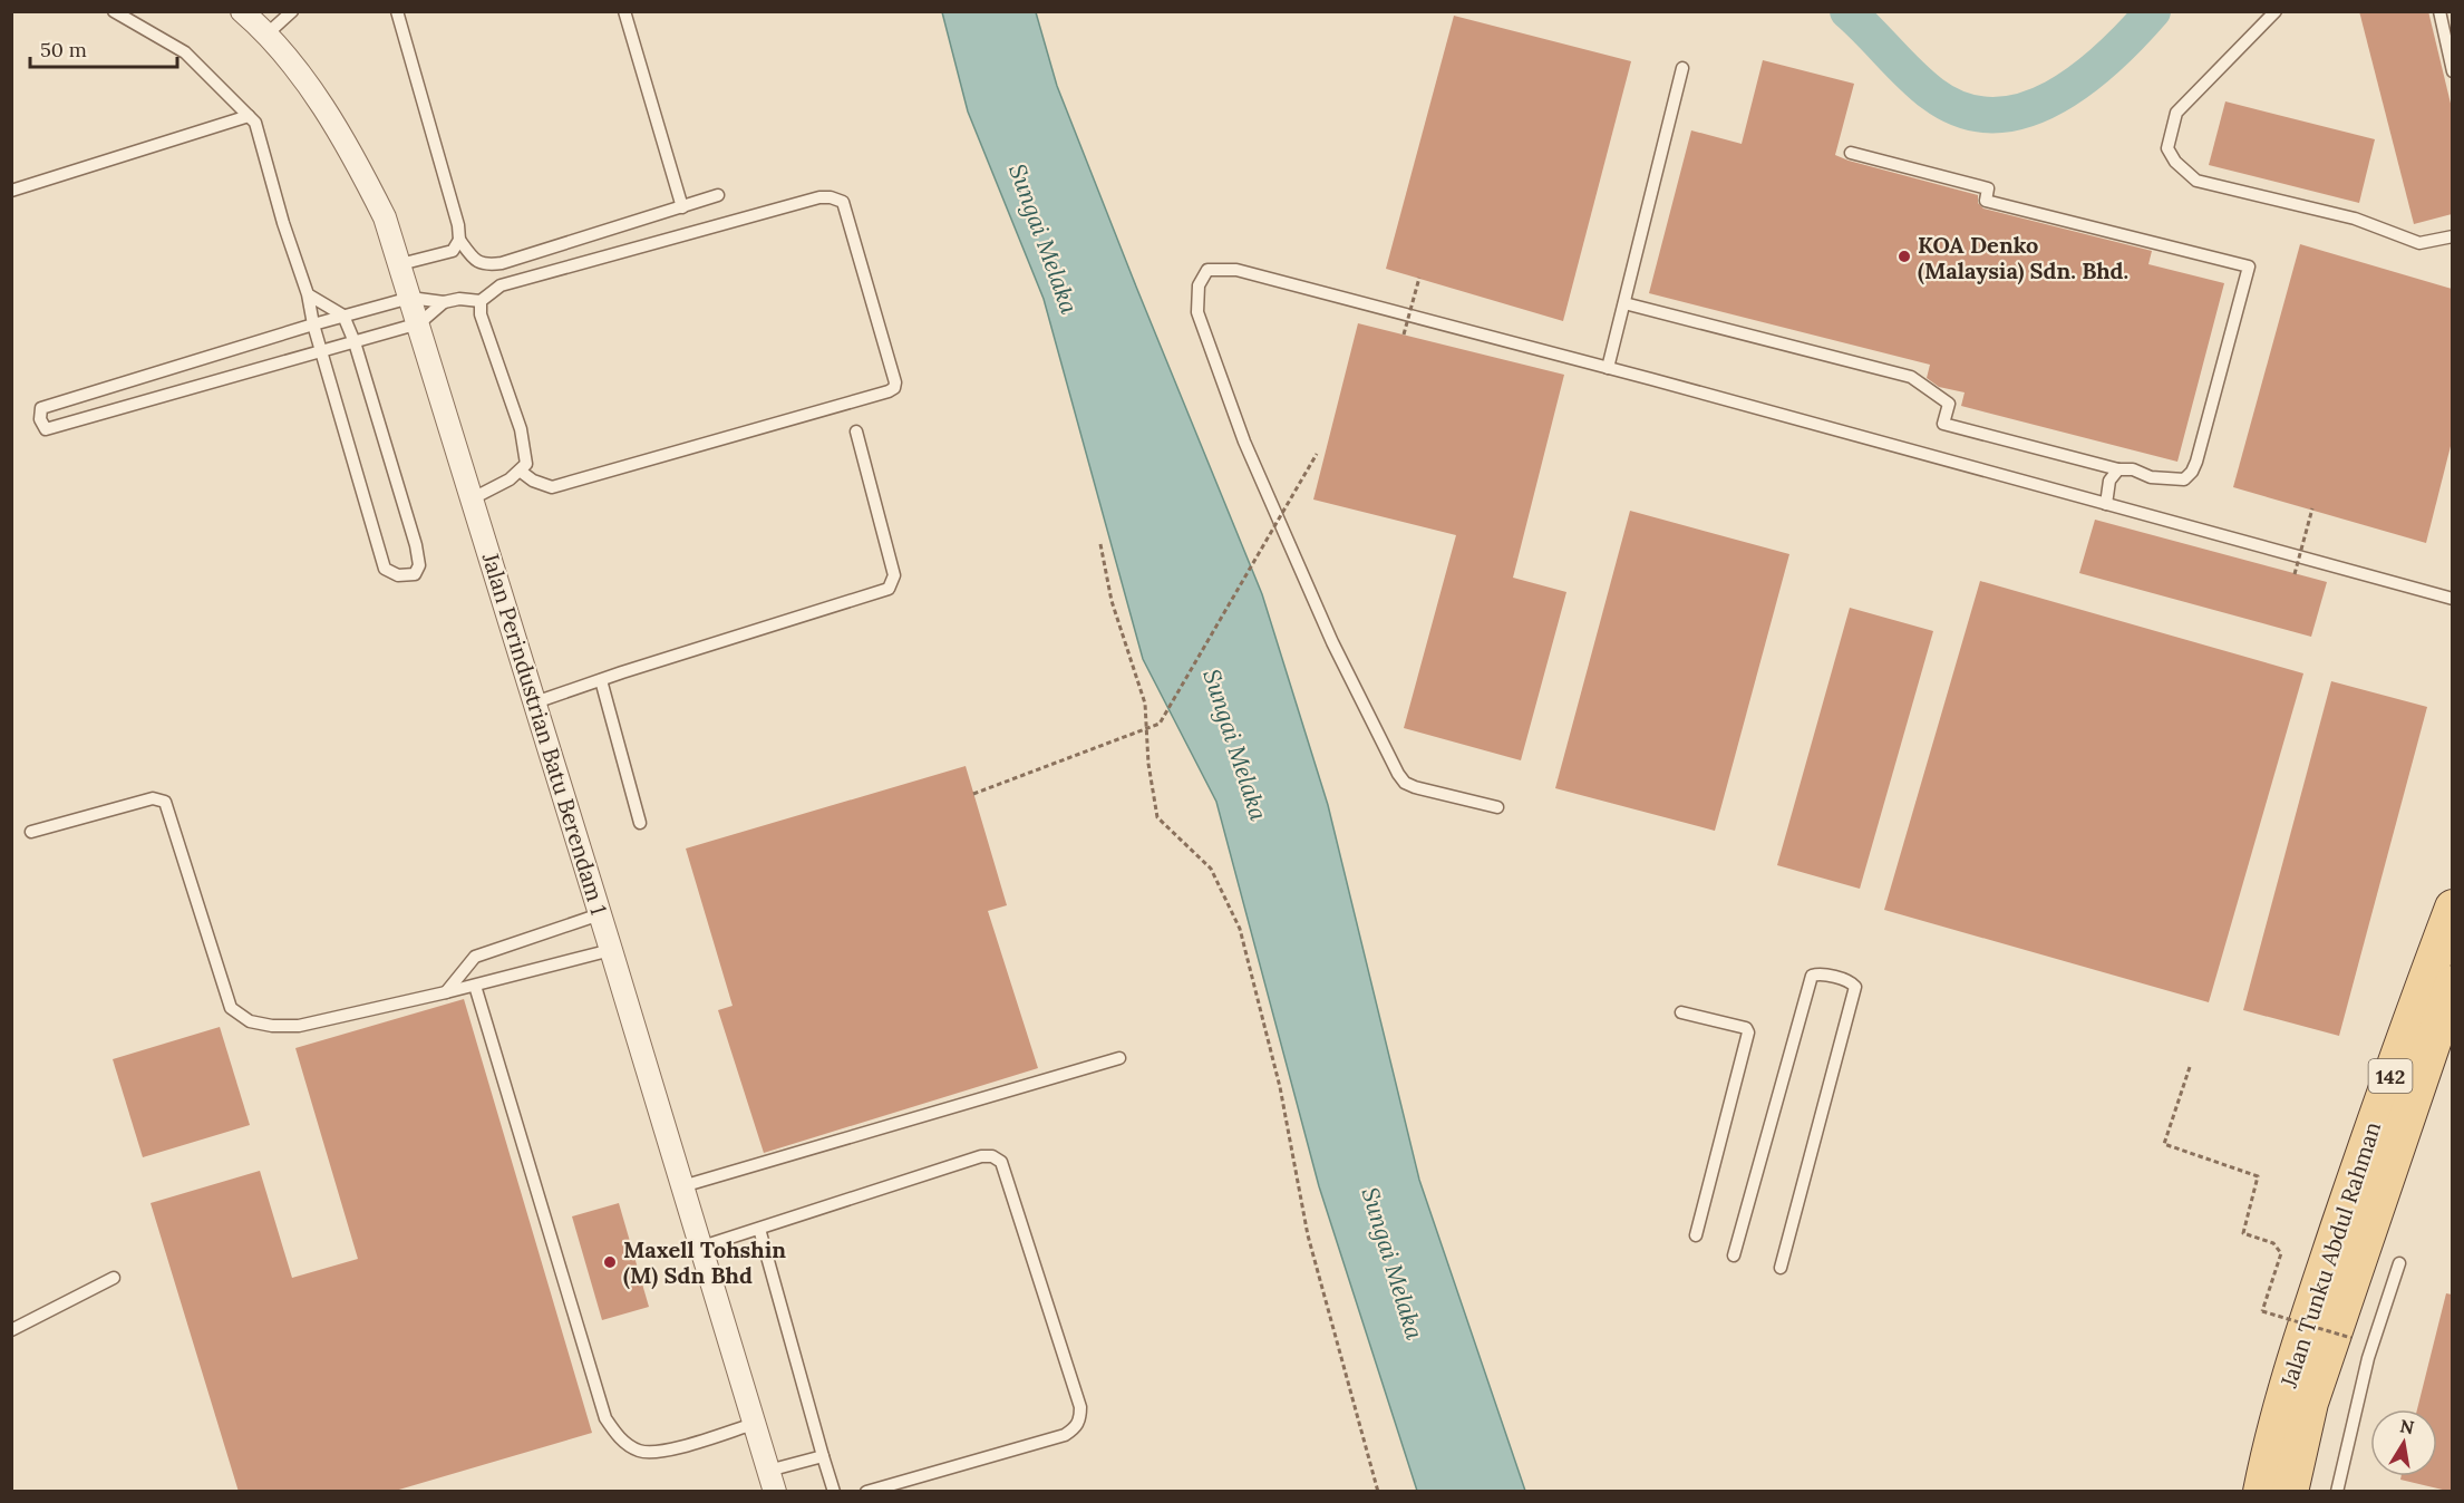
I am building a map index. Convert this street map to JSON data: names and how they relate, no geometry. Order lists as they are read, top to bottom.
{
  "streets": {
    "main road": ["142", "Jalan Tunku Abdul Rahman"],
    "street": ["Jalan Perindustrian Batu Berendam 1"]
  },
  "water": ["Sungai Melaka"],
  "places": ["KOA Denko (Malaysia) Sdn. Bhd.", "Maxell Tohshin (M) Sdn Bhd"],
  "scale_bar": "50 m",
  "north": "top"
}
